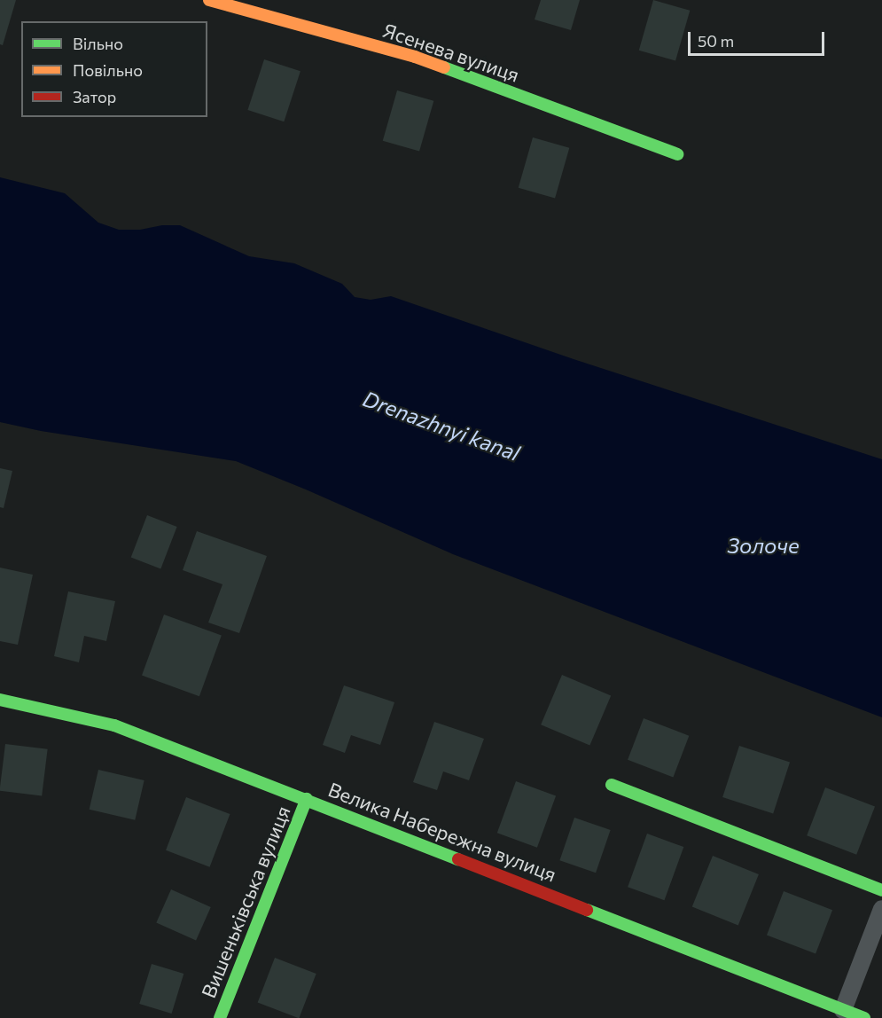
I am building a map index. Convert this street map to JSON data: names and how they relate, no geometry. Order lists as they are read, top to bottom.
{
  "streets": {
    "street": ["Ясенева вулиця", "Велика Набережна вулиця", "Вишеньківська вулиця"]
  },
  "crossings": [
    ["Велика Набережна вулиця", "Вишеньківська вулиця"]
  ],
  "water": ["Drenazhnyi kanal", "Золоче"],
  "legend": ["Вільно", "Повільно", "Затор"],
  "scale_bar": "50 m"
}
